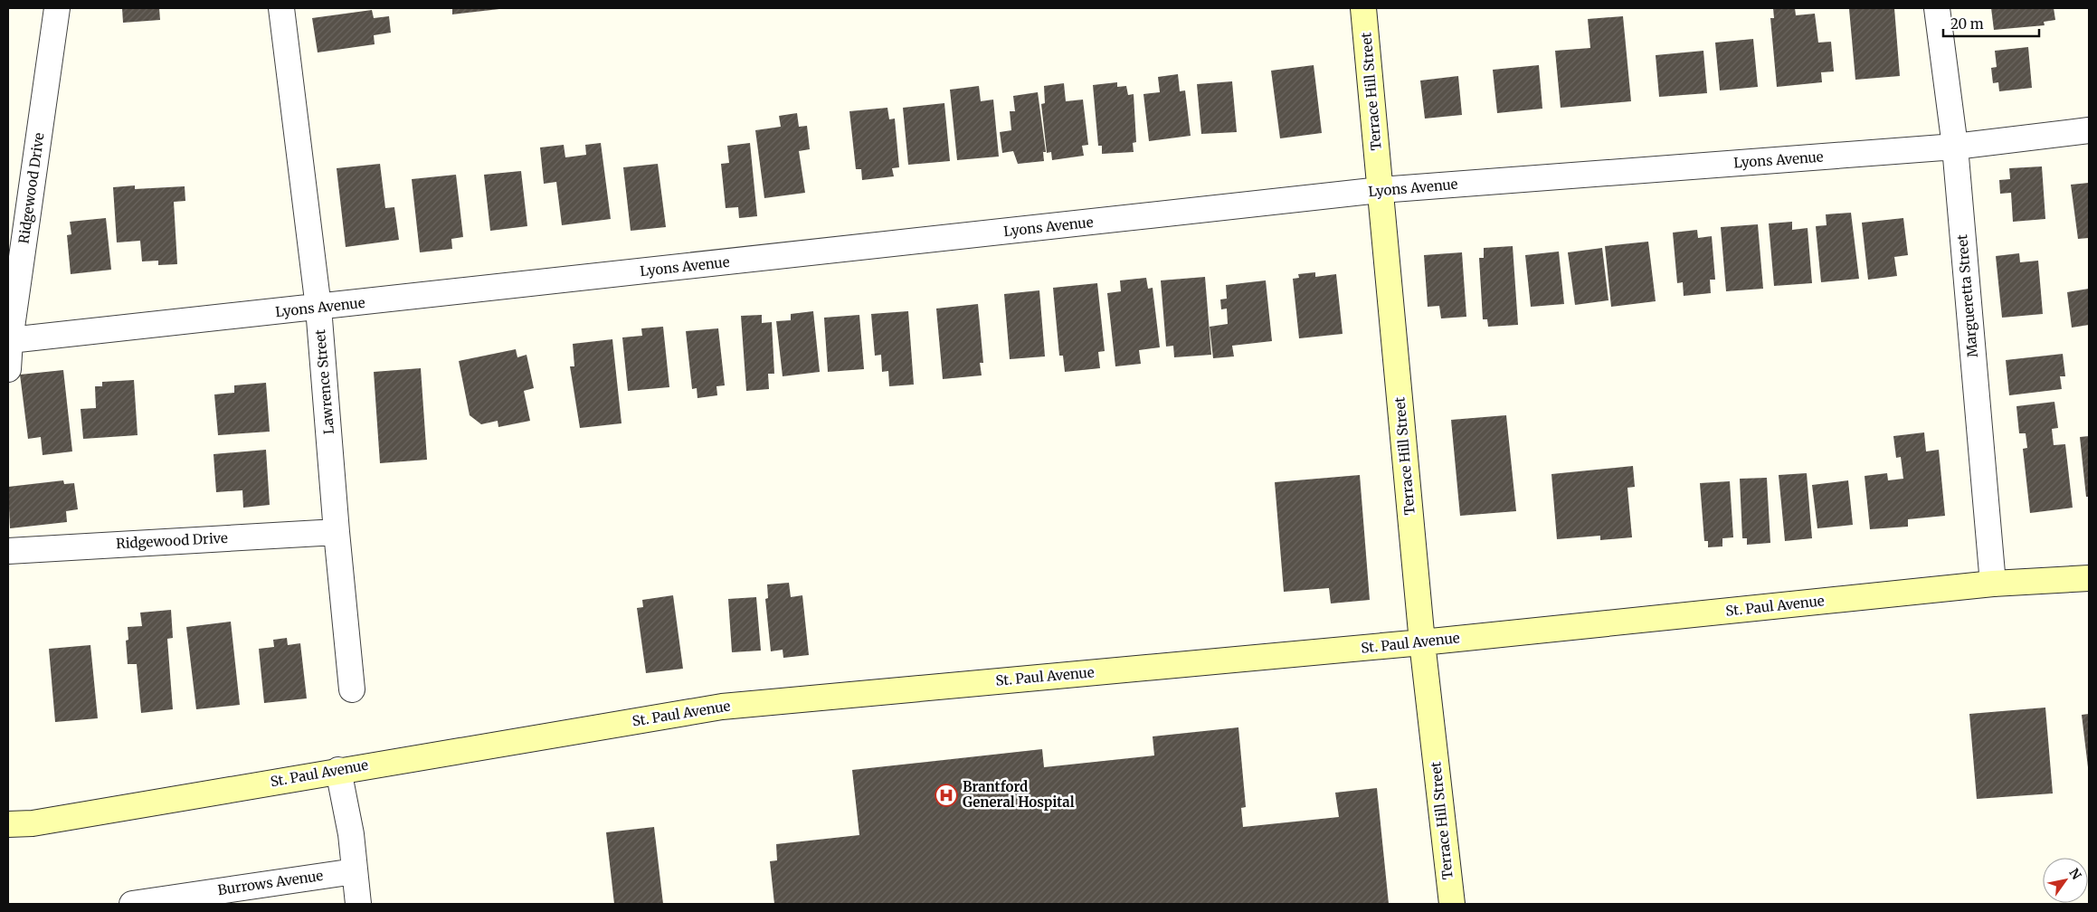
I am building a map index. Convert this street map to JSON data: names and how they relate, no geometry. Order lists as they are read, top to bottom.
{
  "streets": {
    "main road": ["Terrace Hill Street", "St. Paul Avenue"],
    "street": [
      "Lyons Avenue",
      "Ridgewood Drive",
      "Margueretta Street",
      "Lawrence Street",
      "Burrows Avenue"
    ]
  },
  "crossings": [
    ["Terrace Hill Street", "Lyons Avenue"],
    ["Terrace Hill Street", "St. Paul Avenue"],
    ["Lyons Avenue", "Ridgewood Drive"],
    ["Lyons Avenue", "Margueretta Street"],
    ["Lyons Avenue", "Lawrence Street"],
    ["Ridgewood Drive", "Lawrence Street"],
    ["Margueretta Street", "St. Paul Avenue"]
  ],
  "places": {
    "hospital": ["Brantford General Hospital"]
  },
  "scale_bar": "20 m",
  "north": "top right"
}
